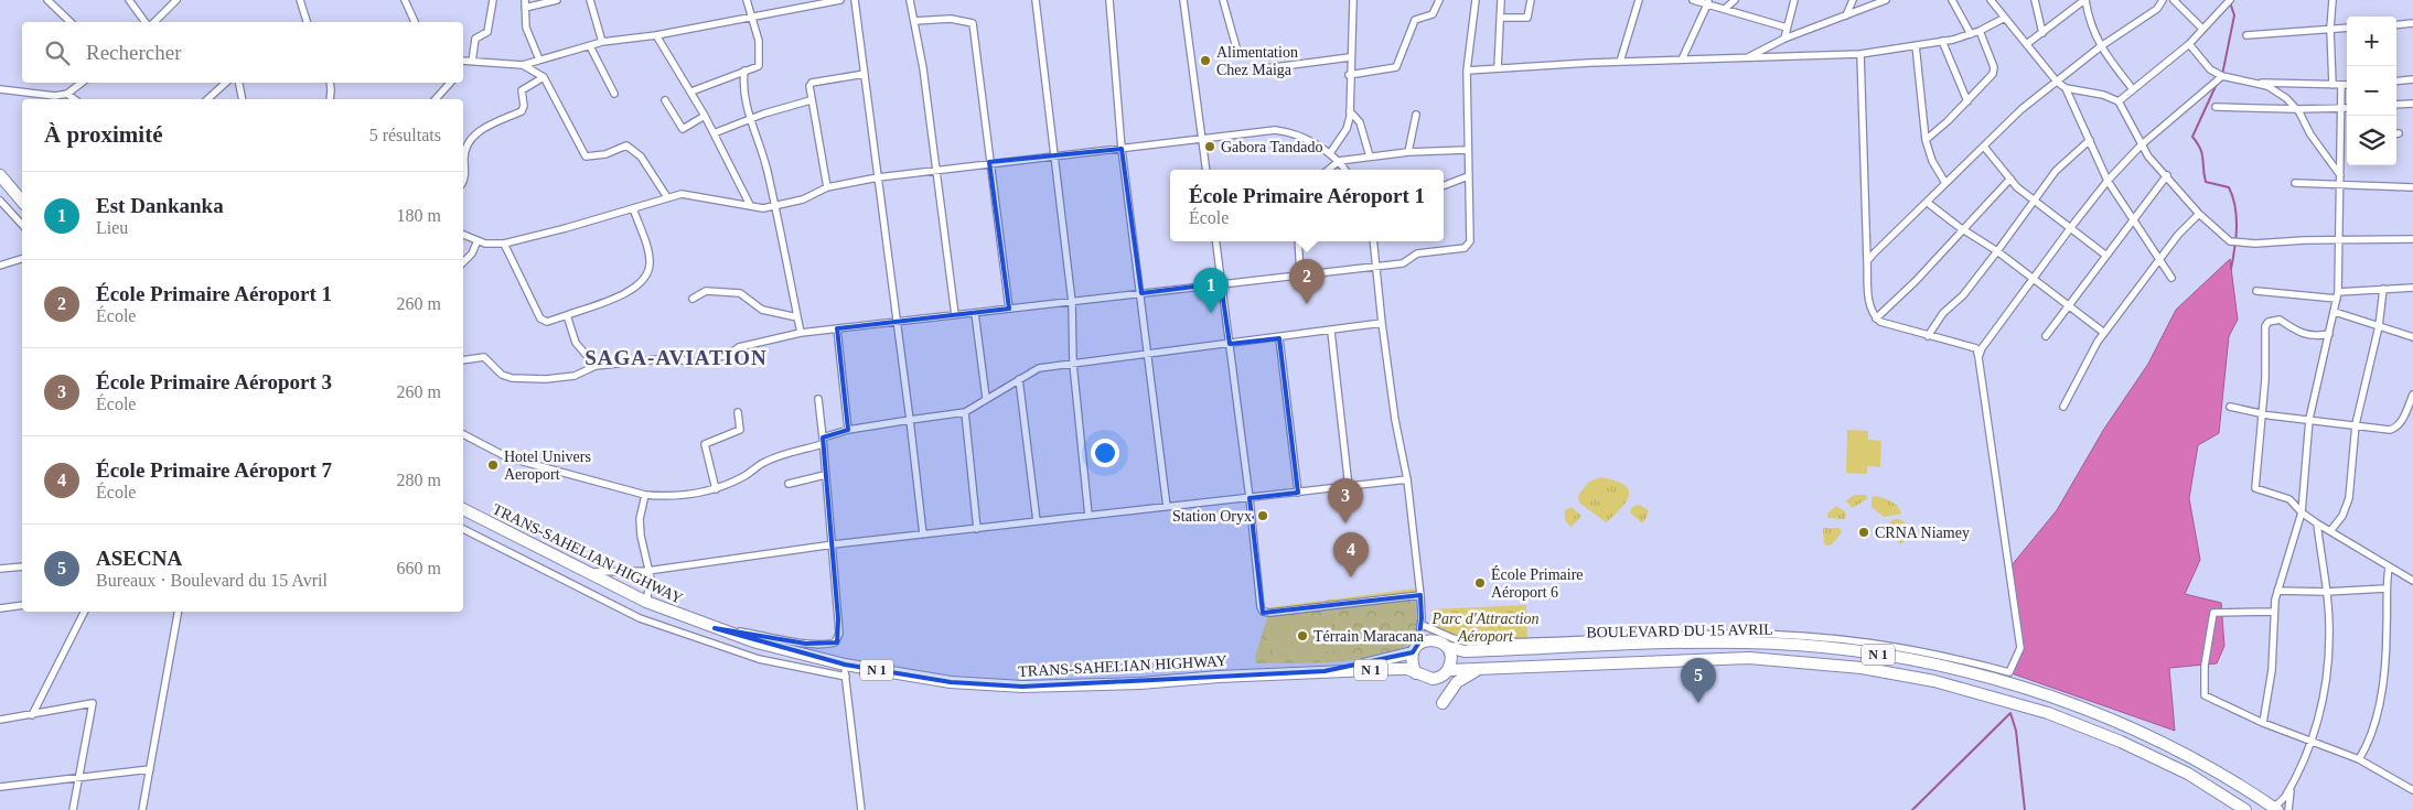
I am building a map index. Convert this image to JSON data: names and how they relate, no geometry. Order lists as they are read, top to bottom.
{
  "streets": {
    "highway": ["TRANS-SAHELIAN HIGHWAY", "BOULEVARD DU 15 AVRIL", "N 1"]
  },
  "crossings": [
    ["TRANS-SAHELIAN HIGHWAY", "BOULEVARD DU 15 AVRIL"]
  ],
  "districts": ["SAGA-AVIATION"],
  "parks": ["Parc d'Attraction Aéroport"],
  "places": [
    "Alimentation Chez Maiga",
    "Gabora Tandado",
    "Hotel Univers Aeroport",
    "Station Oryx",
    "CRNA Niamey",
    "École Primaire Aéroport 6",
    "Térrain Maracana"
  ],
  "page": {
    "map_buttons": ["+", "−"],
    "search": "Rechercher",
    "heading": ["À proximité", "5 résultats"],
    "popup": ["École Primaire Aéroport 1", "École"],
    "list": [
      {
        "mark": "1",
        "name": "Est Dankanka",
        "note": "Lieu",
        "value": "180 m"
      },
      {
        "mark": "2",
        "name": "École Primaire Aéroport 1",
        "note": "École",
        "value": "260 m"
      },
      {
        "mark": "3",
        "name": "École Primaire Aéroport 3",
        "note": "École",
        "value": "260 m"
      },
      {
        "mark": "4",
        "name": "École Primaire Aéroport 7",
        "note": "École",
        "value": "280 m"
      },
      {
        "mark": "5",
        "name": "ASECNA",
        "note": "Bureaux · Boulevard du 15 Avril",
        "value": "660 m"
      }
    ],
    "pins": [
      "2",
      "1",
      "3",
      "4",
      "5"
    ]
  }
}
